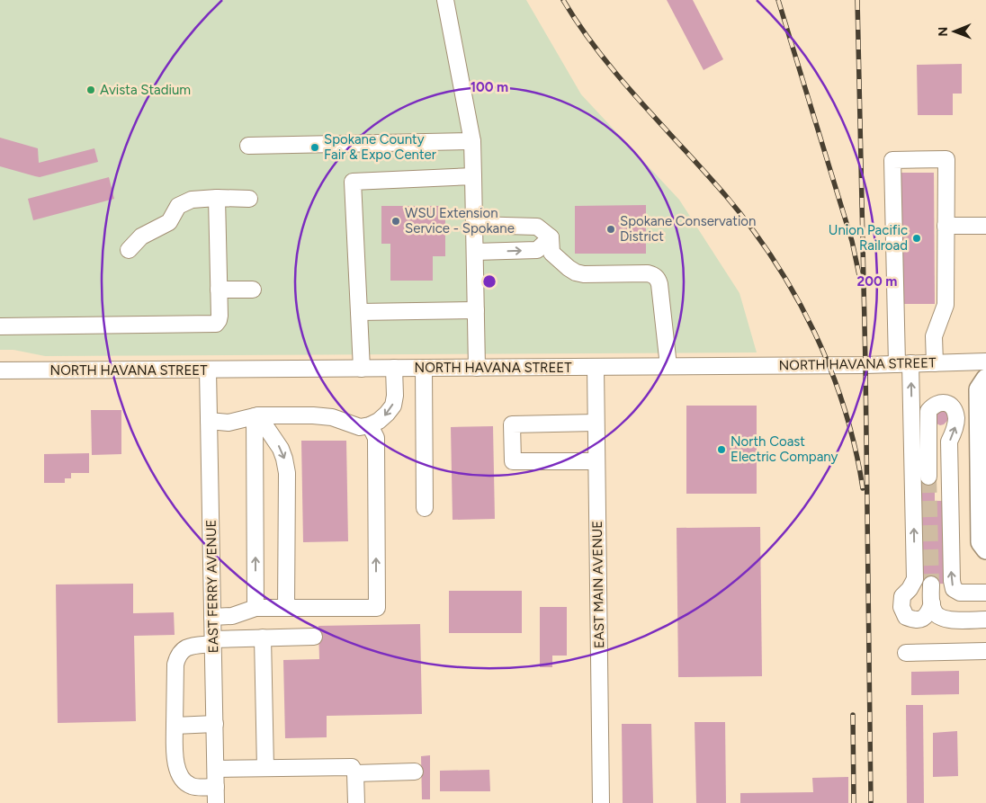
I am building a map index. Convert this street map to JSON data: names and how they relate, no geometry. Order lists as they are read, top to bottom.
{
  "streets": {
    "street": ["NORTH HAVANA STREET", "EAST MAIN AVENUE", "EAST FERRY AVENUE"]
  },
  "crossings": [
    ["NORTH HAVANA STREET", "EAST MAIN AVENUE"],
    ["NORTH HAVANA STREET", "EAST FERRY AVENUE"]
  ],
  "places": [
    "Avista Stadium",
    "Spokane County Fair & Expo Center",
    "WSU Extension Service - Spokane",
    "Spokane Conservation District",
    "Union Pacific Railroad",
    "North Coast Electric Company"
  ],
  "north": "left",
  "rings": ["100 m", "200 m"]
}
